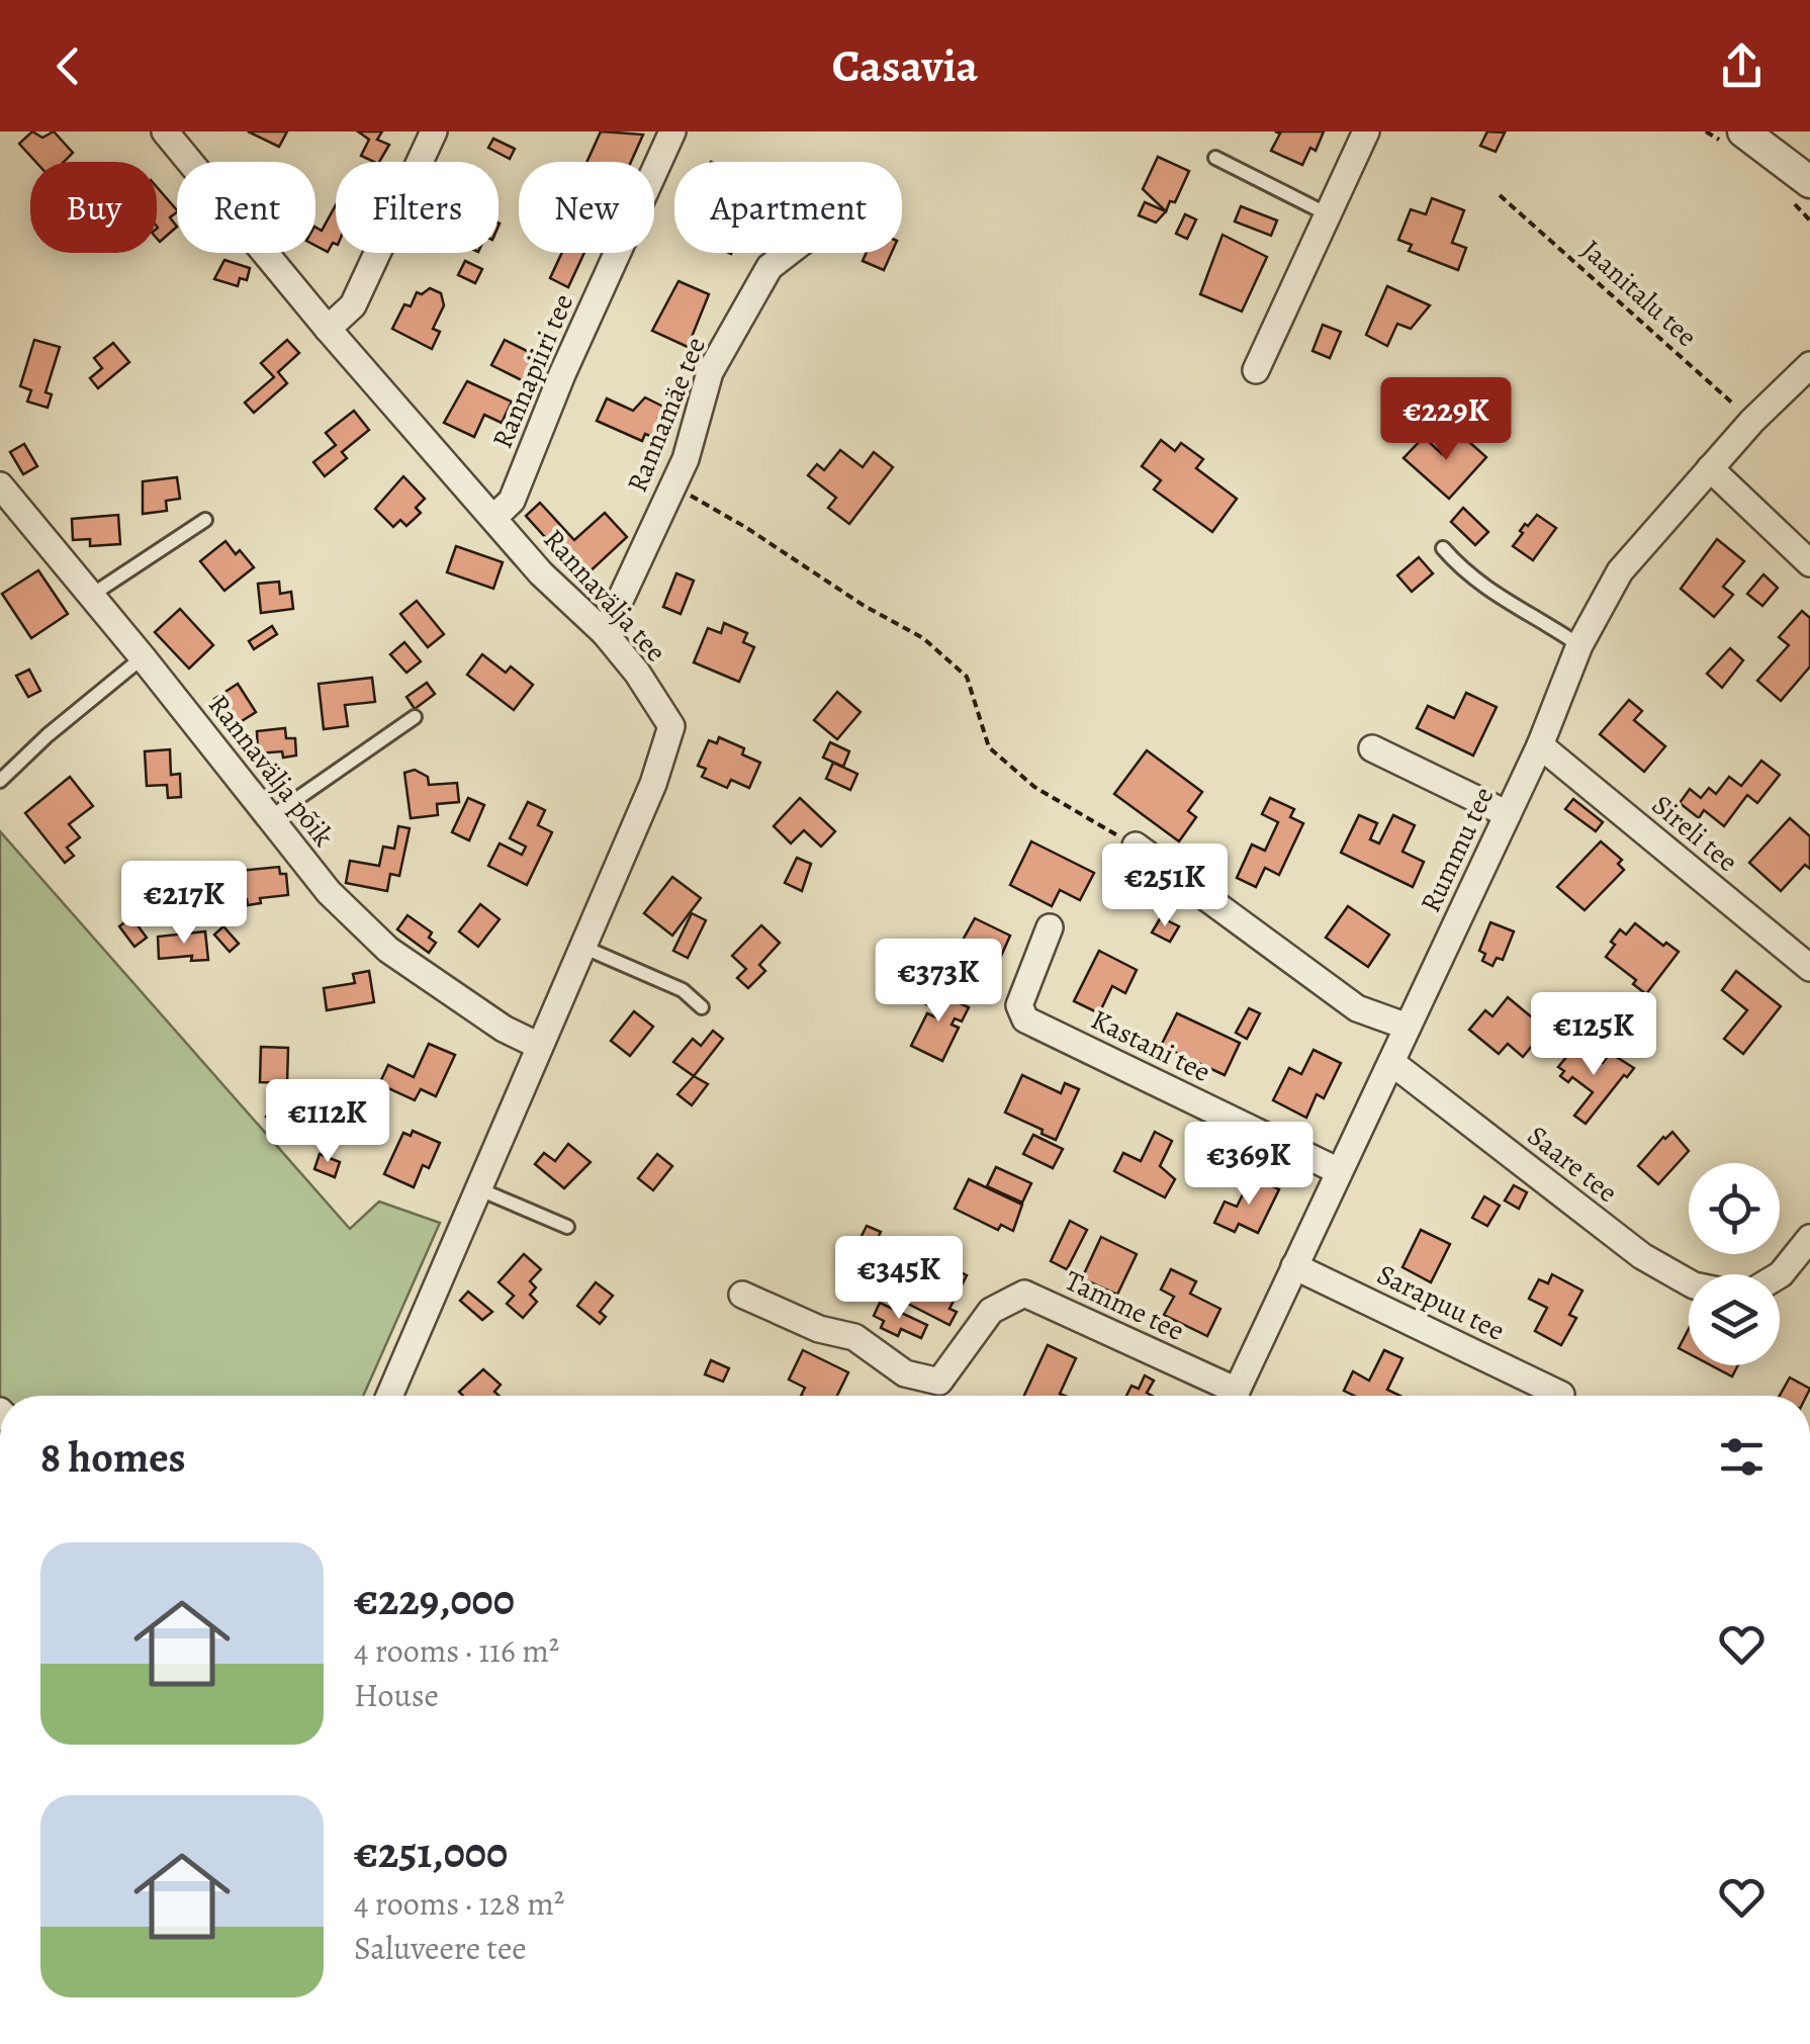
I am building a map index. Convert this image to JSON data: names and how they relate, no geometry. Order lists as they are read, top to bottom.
{
  "streets": {
    "street": [
      "Rannapiiri tee",
      "Rannamäe tee",
      "Rannavälja tee",
      "Rannavälja põik",
      "Sireli tee",
      "Rummu tee",
      "Kastani tee",
      "Saare tee",
      "Sarapuu tee",
      "Tamme tee"
    ],
    "path": ["Jaanitalu tee"]
  },
  "crossings": [
    ["Jaanitalu tee", "Rummu tee"],
    ["Rannapiiri tee", "Rannavälja tee"],
    ["Rannamäe tee", "Rannavälja tee"],
    ["Rannavälja tee", "Rannavälja põik"],
    ["Sireli tee", "Rummu tee"],
    ["Rummu tee", "Kastani tee"],
    ["Rummu tee", "Saare tee"],
    ["Rummu tee", "Sarapuu tee"]
  ],
  "page": {
    "header": "Casavia",
    "chip": [
      "Buy",
      "Rent",
      "Filters",
      "New",
      "Apartment"
    ],
    "price": [
      "€229K",
      "€251K",
      "€217K",
      "€373K",
      "€125K",
      "€112K",
      "€369K",
      "€345K"
    ],
    "heading": "8 homes",
    "list": [
      {
        "name": "€229,000",
        "note": "4 rooms · 116 m² · House"
      },
      {
        "name": "€251,000",
        "note": "4 rooms · 128 m² · Saluveere tee"
      }
    ]
  }
}
